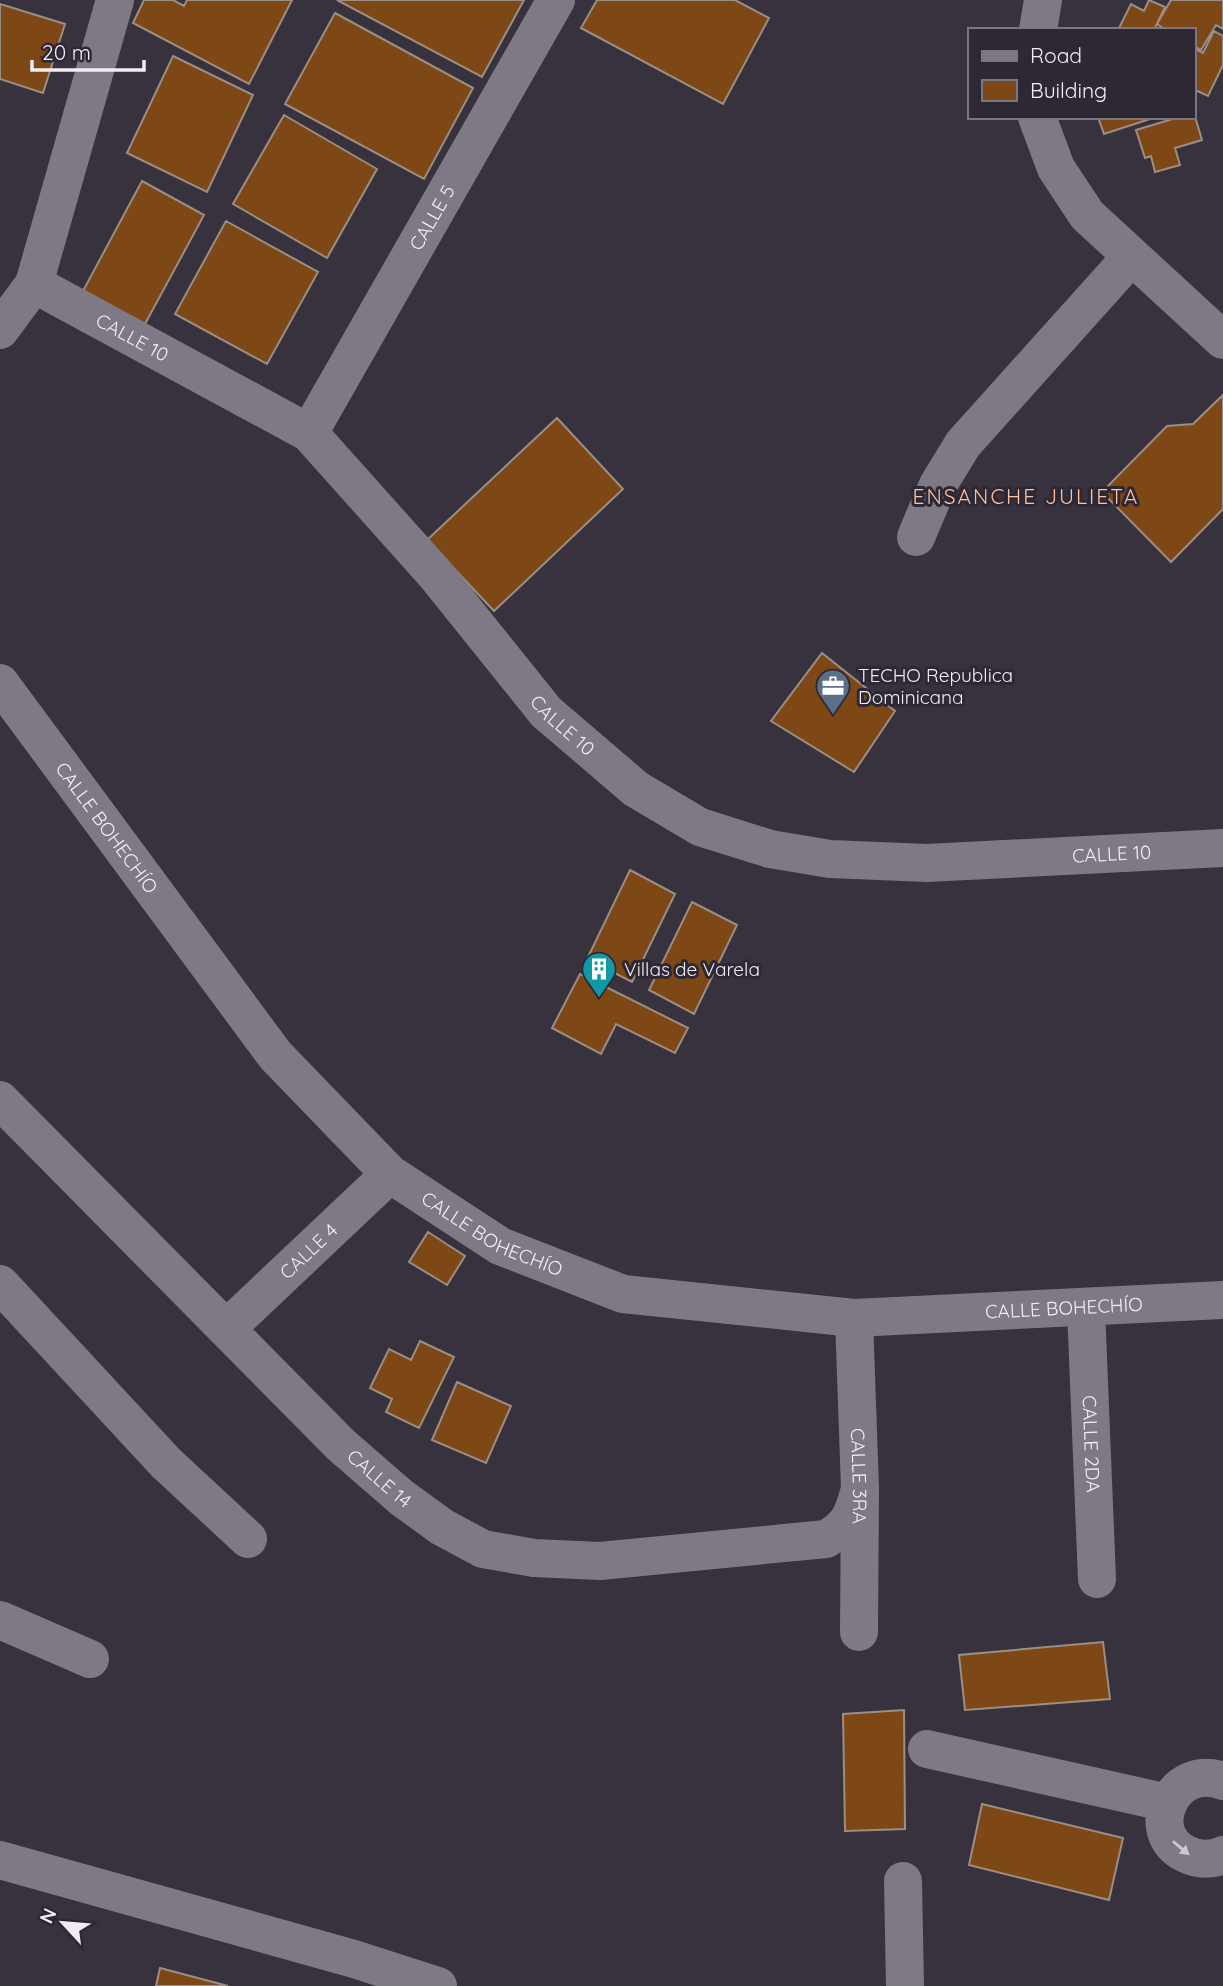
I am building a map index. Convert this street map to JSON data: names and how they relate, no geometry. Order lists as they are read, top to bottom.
{
  "streets": {
    "street": [
      "CALLE 5",
      "CALLE 10",
      "CALLE BOHECHÍO",
      "CALLE 4",
      "CALLE 2DA",
      "CALLE 3RA",
      "CALLE 14"
    ]
  },
  "crossings": [
    ["CALLE 5", "CALLE 10"],
    ["CALLE BOHECHÍO", "CALLE 4"],
    ["CALLE BOHECHÍO", "CALLE 2DA"],
    ["CALLE BOHECHÍO", "CALLE 3RA"],
    ["CALLE 4", "CALLE 14"],
    ["CALLE 3RA", "CALLE 14"]
  ],
  "districts": ["ENSANCHE JULIETA"],
  "places": {
    "office": ["TECHO Republica Dominicana"],
    "building": ["Villas de Varela"]
  },
  "legend": ["Road", "Building"],
  "scale_bar": "20 m",
  "north": "top left"
}
